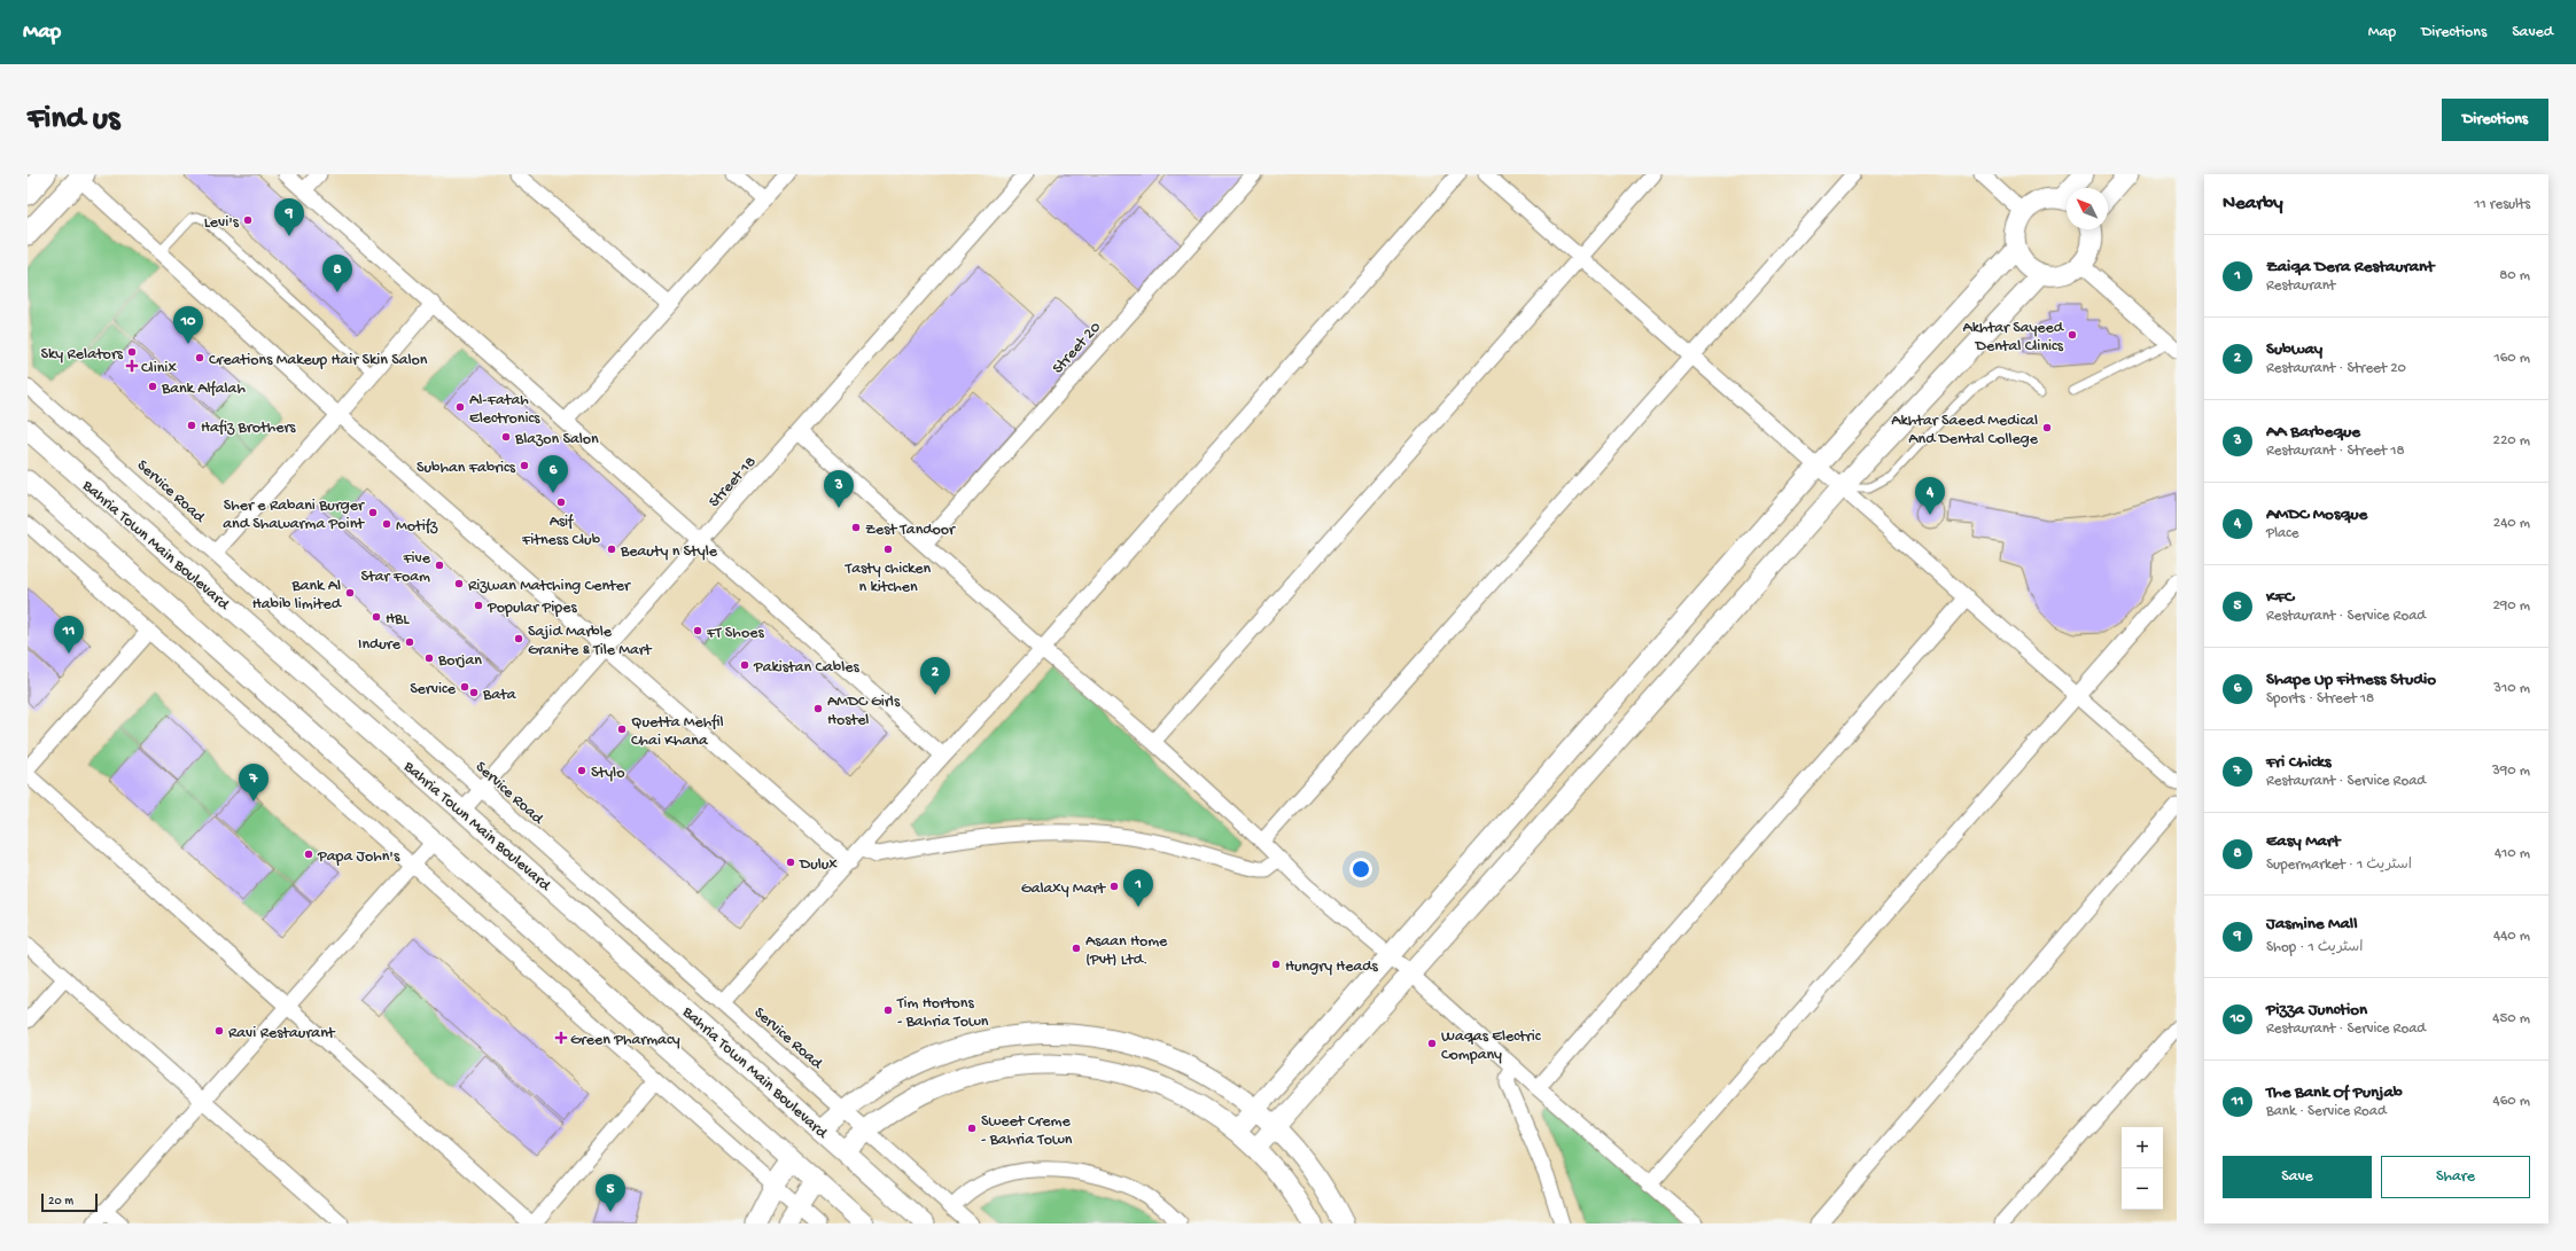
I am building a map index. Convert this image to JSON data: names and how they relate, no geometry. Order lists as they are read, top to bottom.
{
  "streets": {
    "street": [
      "Street 20",
      "Street 18",
      "Service Road",
      "Bahria Town Main Boulevard"
    ]
  },
  "crossings": [
    ["Street 18", "Service Road"],
    ["Street 18", "Bahria Town Main Boulevard"]
  ],
  "places": {
    "other": [
      "Levi's",
      "Akhtar Sayeed Dental Clinics",
      "Sky Relators",
      "Creations Makeup Hair Skin Salon",
      "Bank Alfalah",
      "Al-Fatah Electronics",
      "Hafiz Brothers",
      "Akhtar Saeed Medical And Dental College",
      "Blazon Salon",
      "Subhan Fabrics",
      "Asif Fitness Club",
      "Sher e Rabani Burger and Shawarma Point",
      "Motifz",
      "Zest Tandoor",
      "Beauty n Style",
      "Tasty chicken n kitchen",
      "Five Star Foam",
      "Rizwan Matching Center",
      "Bank Al Habib limited",
      "Popular Pipes",
      "HBL",
      "FT Shoes",
      "Sajid Marble Granite & Tile Mart",
      "Indure",
      "Borjan",
      "Pakistan Cables",
      "Service",
      "Bata",
      "AMDC Girls Hostel",
      "Quetta Mehfil Chai Khana",
      "Stylo",
      "Papa John's",
      "Dulux",
      "Galaxy Mart",
      "Asaan Home (Pvt) Ltd.",
      "Hungry Heads",
      "Tim Hortons - Bahria Town",
      "Ravi Restaurant",
      "Waqas Electric Company",
      "Sweet Creme - Bahria Town"
    ],
    "health": ["Clinix", "Green Pharmacy"]
  },
  "scale_bar": "20 m",
  "north": "top left",
  "page": {
    "header": "Map",
    "nav": ["Map", "Directions", "Saved"],
    "buttons": [
      "Directions",
      ["Save", "Share"]
    ],
    "title": "Find us",
    "heading": ["Nearby", "11 results"],
    "pins": [
      "9",
      "8",
      "10",
      "6",
      "3",
      "4",
      "11",
      "2",
      "7",
      "1",
      "5"
    ],
    "list": [
      {
        "mark": "1",
        "name": "Zaiqa Dera Restaurant",
        "note": "Restaurant",
        "value": "80 m"
      },
      {
        "mark": "2",
        "name": "Subway",
        "note": "Restaurant · Street 20",
        "value": "160 m"
      },
      {
        "mark": "3",
        "name": "AA Barbeque",
        "note": "Restaurant · Street 18",
        "value": "220 m"
      },
      {
        "mark": "4",
        "name": "AMDC Mosque",
        "note": "Place",
        "value": "240 m"
      },
      {
        "mark": "5",
        "name": "KFC",
        "note": "Restaurant · Service Road",
        "value": "290 m"
      },
      {
        "mark": "6",
        "name": "Shape Up Fitness Studio",
        "note": "Sports · Street 18",
        "value": "310 m"
      },
      {
        "mark": "7",
        "name": "Fri Chicks",
        "note": "Restaurant · Service Road",
        "value": "390 m"
      },
      {
        "mark": "8",
        "name": "Easy Mart",
        "note": "Supermarket · اسٹریٹ 1",
        "value": "410 m"
      },
      {
        "mark": "9",
        "name": "Jasmine Mall",
        "note": "Shop · اسٹریٹ 1",
        "value": "440 m"
      },
      {
        "mark": "10",
        "name": "Pizza Junction",
        "note": "Restaurant · Service Road",
        "value": "450 m"
      },
      {
        "mark": "11",
        "name": "The Bank Of Punjab",
        "note": "Bank · Service Road",
        "value": "460 m"
      }
    ],
    "map_buttons": ["+", "−"],
    "scale": "20 m"
  }
}
